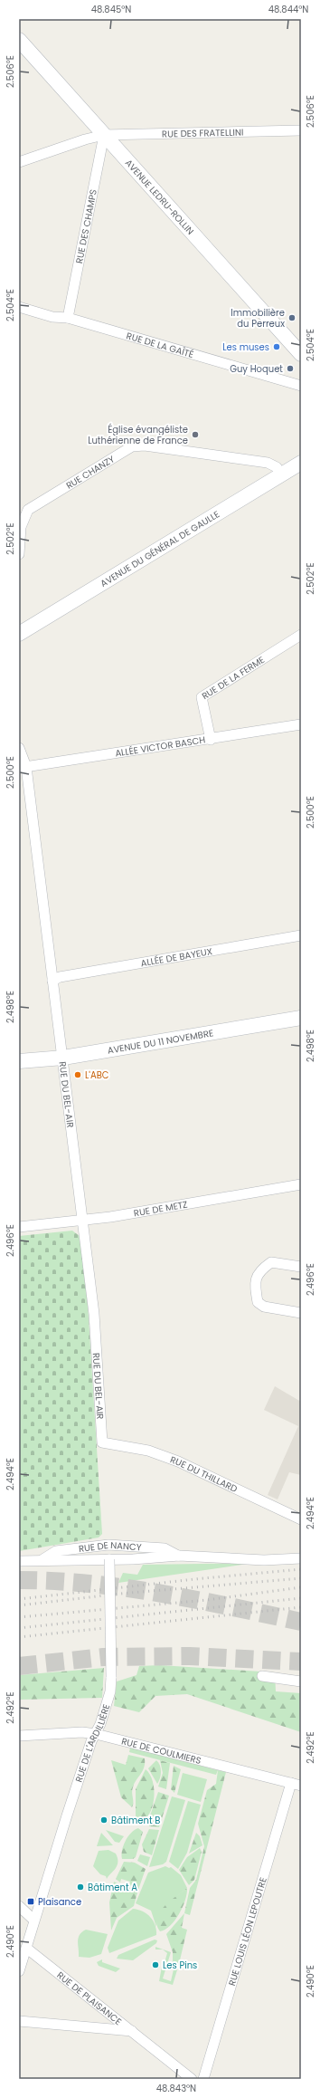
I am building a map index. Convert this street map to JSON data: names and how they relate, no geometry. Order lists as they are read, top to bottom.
{
  "streets": {
    "street": [
      "RUE DES FRATELLINI",
      "AVENUE LEDRU-ROLLIN",
      "RUE DES CHAMPS",
      "RUE DE LA GAÎTÉ",
      "RUE CHANZY",
      "AVENUE DU GÉNÉRAL DE GAULLE",
      "RUE DE LA FERME",
      "ALLÉE VICTOR BASCH",
      "ALLÉE DE BAYEUX",
      "AVENUE DU 11 NOVEMBRE",
      "RUE DU BEL-AIR",
      "RUE DE METZ",
      "RUE DU THILLARD",
      "RUE DE NANCY",
      "RUE DE L'ARDILLIÈRE",
      "RUE DE COULMIERS",
      "RUE LOUIS LÉON LEPOUTRE",
      "RUE DE PLAISANCE"
    ]
  },
  "crossings": [
    ["RUE DES FRATELLINI", "AVENUE LEDRU-ROLLIN"],
    ["RUE DES FRATELLINI", "RUE DES CHAMPS"],
    ["AVENUE LEDRU-ROLLIN", "RUE DES CHAMPS"],
    ["RUE DES CHAMPS", "RUE DE LA GAÎTÉ"],
    ["RUE CHANZY", "AVENUE DU GÉNÉRAL DE GAULLE"],
    ["RUE DE LA FERME", "ALLÉE VICTOR BASCH"],
    ["ALLÉE VICTOR BASCH", "RUE DU BEL-AIR"],
    ["ALLÉE DE BAYEUX", "RUE DU BEL-AIR"],
    ["AVENUE DU 11 NOVEMBRE", "RUE DU BEL-AIR"],
    ["RUE DU BEL-AIR", "RUE DE METZ"],
    ["RUE DU BEL-AIR", "RUE DU THILLARD"],
    ["RUE DE NANCY", "RUE DE L'ARDILLIÈRE"],
    ["RUE DE L'ARDILLIÈRE", "RUE DE COULMIERS"],
    ["RUE DE COULMIERS", "RUE LOUIS LÉON LEPOUTRE"]
  ],
  "places": {
    "other": [
      "Immobilière du Perreux",
      "Les muses",
      "Guy Hoquet",
      "Église évangéliste Luthérienne de France",
      "L'ABC",
      "Bâtiment B",
      "Bâtiment A",
      "Les Pins"
    ],
    "transit": ["Plaisance"]
  },
  "coordinates": [
    "48.845°N",
    "48.844°N",
    "2.506°E",
    "2.504°E",
    "2.502°E",
    "2.500°E",
    "2.498°E",
    "2.496°E",
    "2.494°E",
    "2.492°E",
    "2.490°E",
    "48.843°N"
  ]
}
